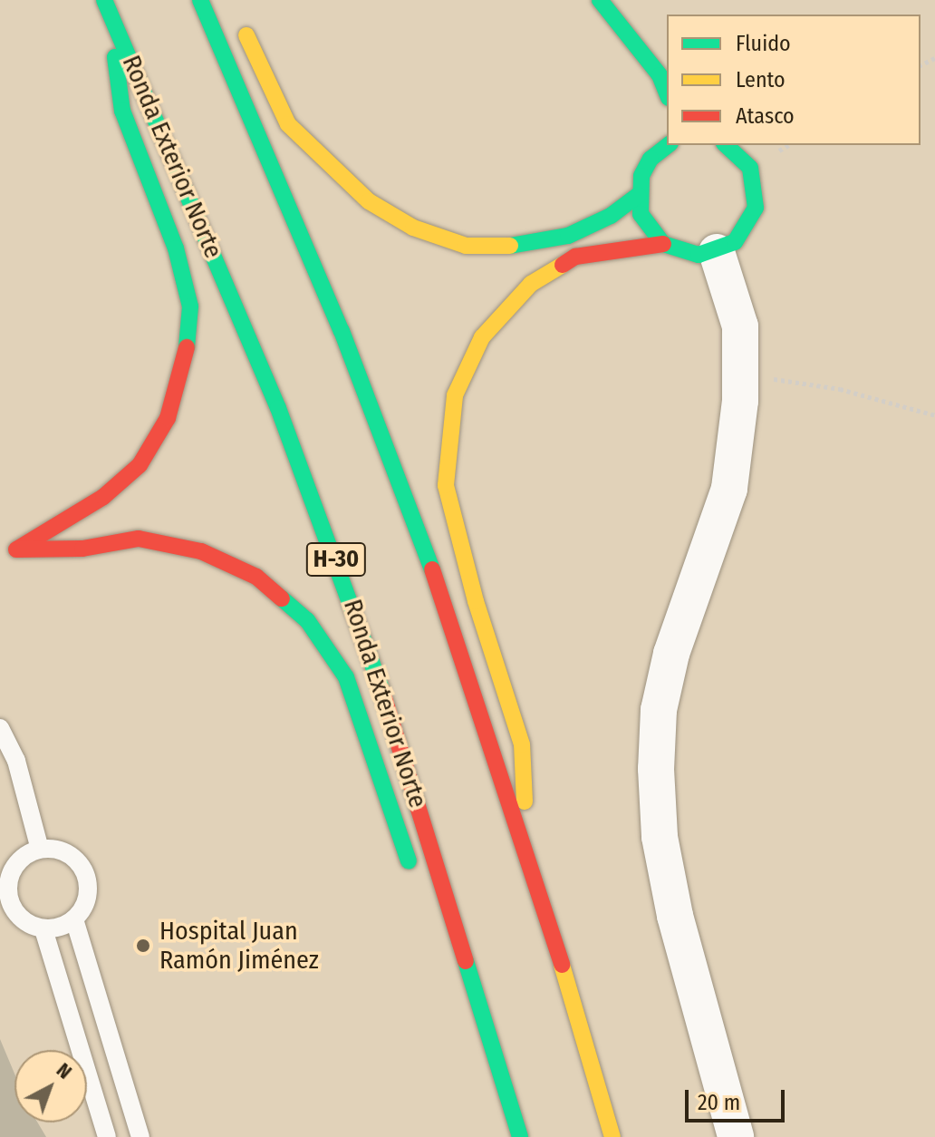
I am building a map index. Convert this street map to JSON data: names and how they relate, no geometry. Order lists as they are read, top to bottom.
{
  "streets": {
    "main road": ["Ronda Exterior Norte", "H-30"]
  },
  "places": ["Hospital Juan Ramón Jiménez"],
  "legend": ["Fluido", "Lento", "Atasco"],
  "scale_bar": "20 m",
  "north": "top right"
}
